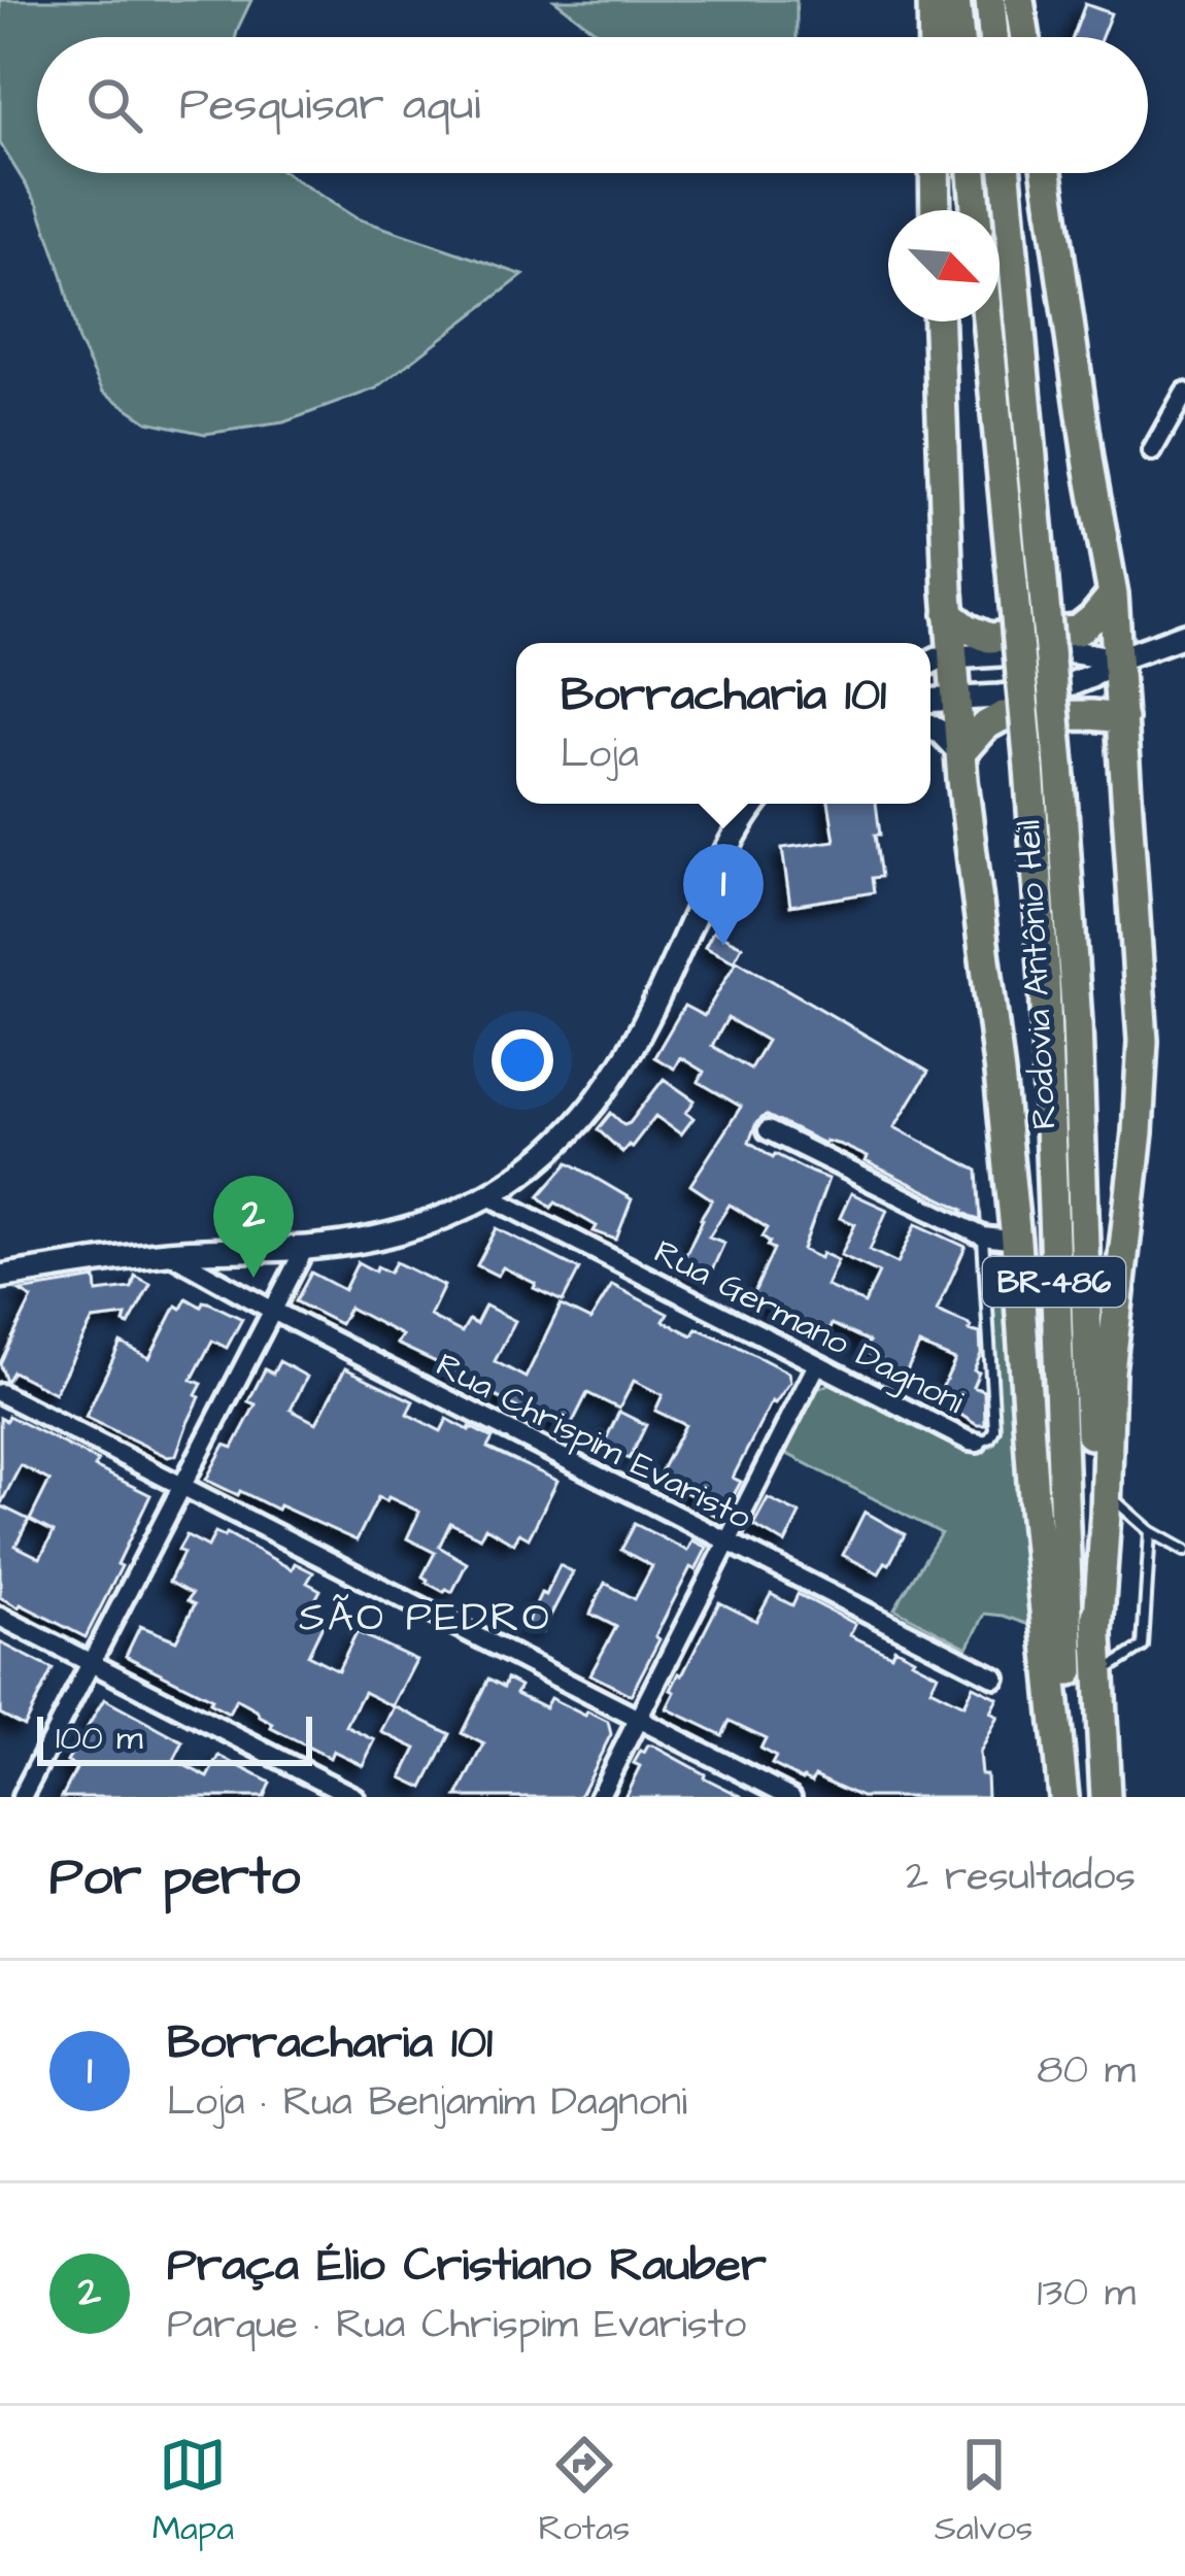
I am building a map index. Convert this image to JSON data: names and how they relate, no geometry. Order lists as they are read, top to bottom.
{
  "streets": {
    "main road": ["Rodovia Antônio Heil", "BR-486"],
    "street": ["Rua Germano Dagnoni", "Rua Chrispim Evaristo"]
  },
  "districts": ["SÃO PEDRO"],
  "scale_bar": "100 m",
  "north": "bottom right",
  "page": {
    "search": "Pesquisar aqui",
    "popup": ["Borracharia 101", "Loja"],
    "pins": ["1", "2"],
    "scale": "100 m",
    "heading": ["Por perto", "2 resultados"],
    "list": [
      {
        "mark": "1",
        "name": "Borracharia 101",
        "note": "Loja · Rua Benjamim Dagnoni",
        "value": "80 m"
      },
      {
        "mark": "2",
        "name": "Praça Élio Cristiano Rauber",
        "note": "Parque · Rua Chrispim Evaristo",
        "value": "130 m"
      }
    ],
    "nav": ["Mapa", "Rotas", "Salvos"]
  }
}
